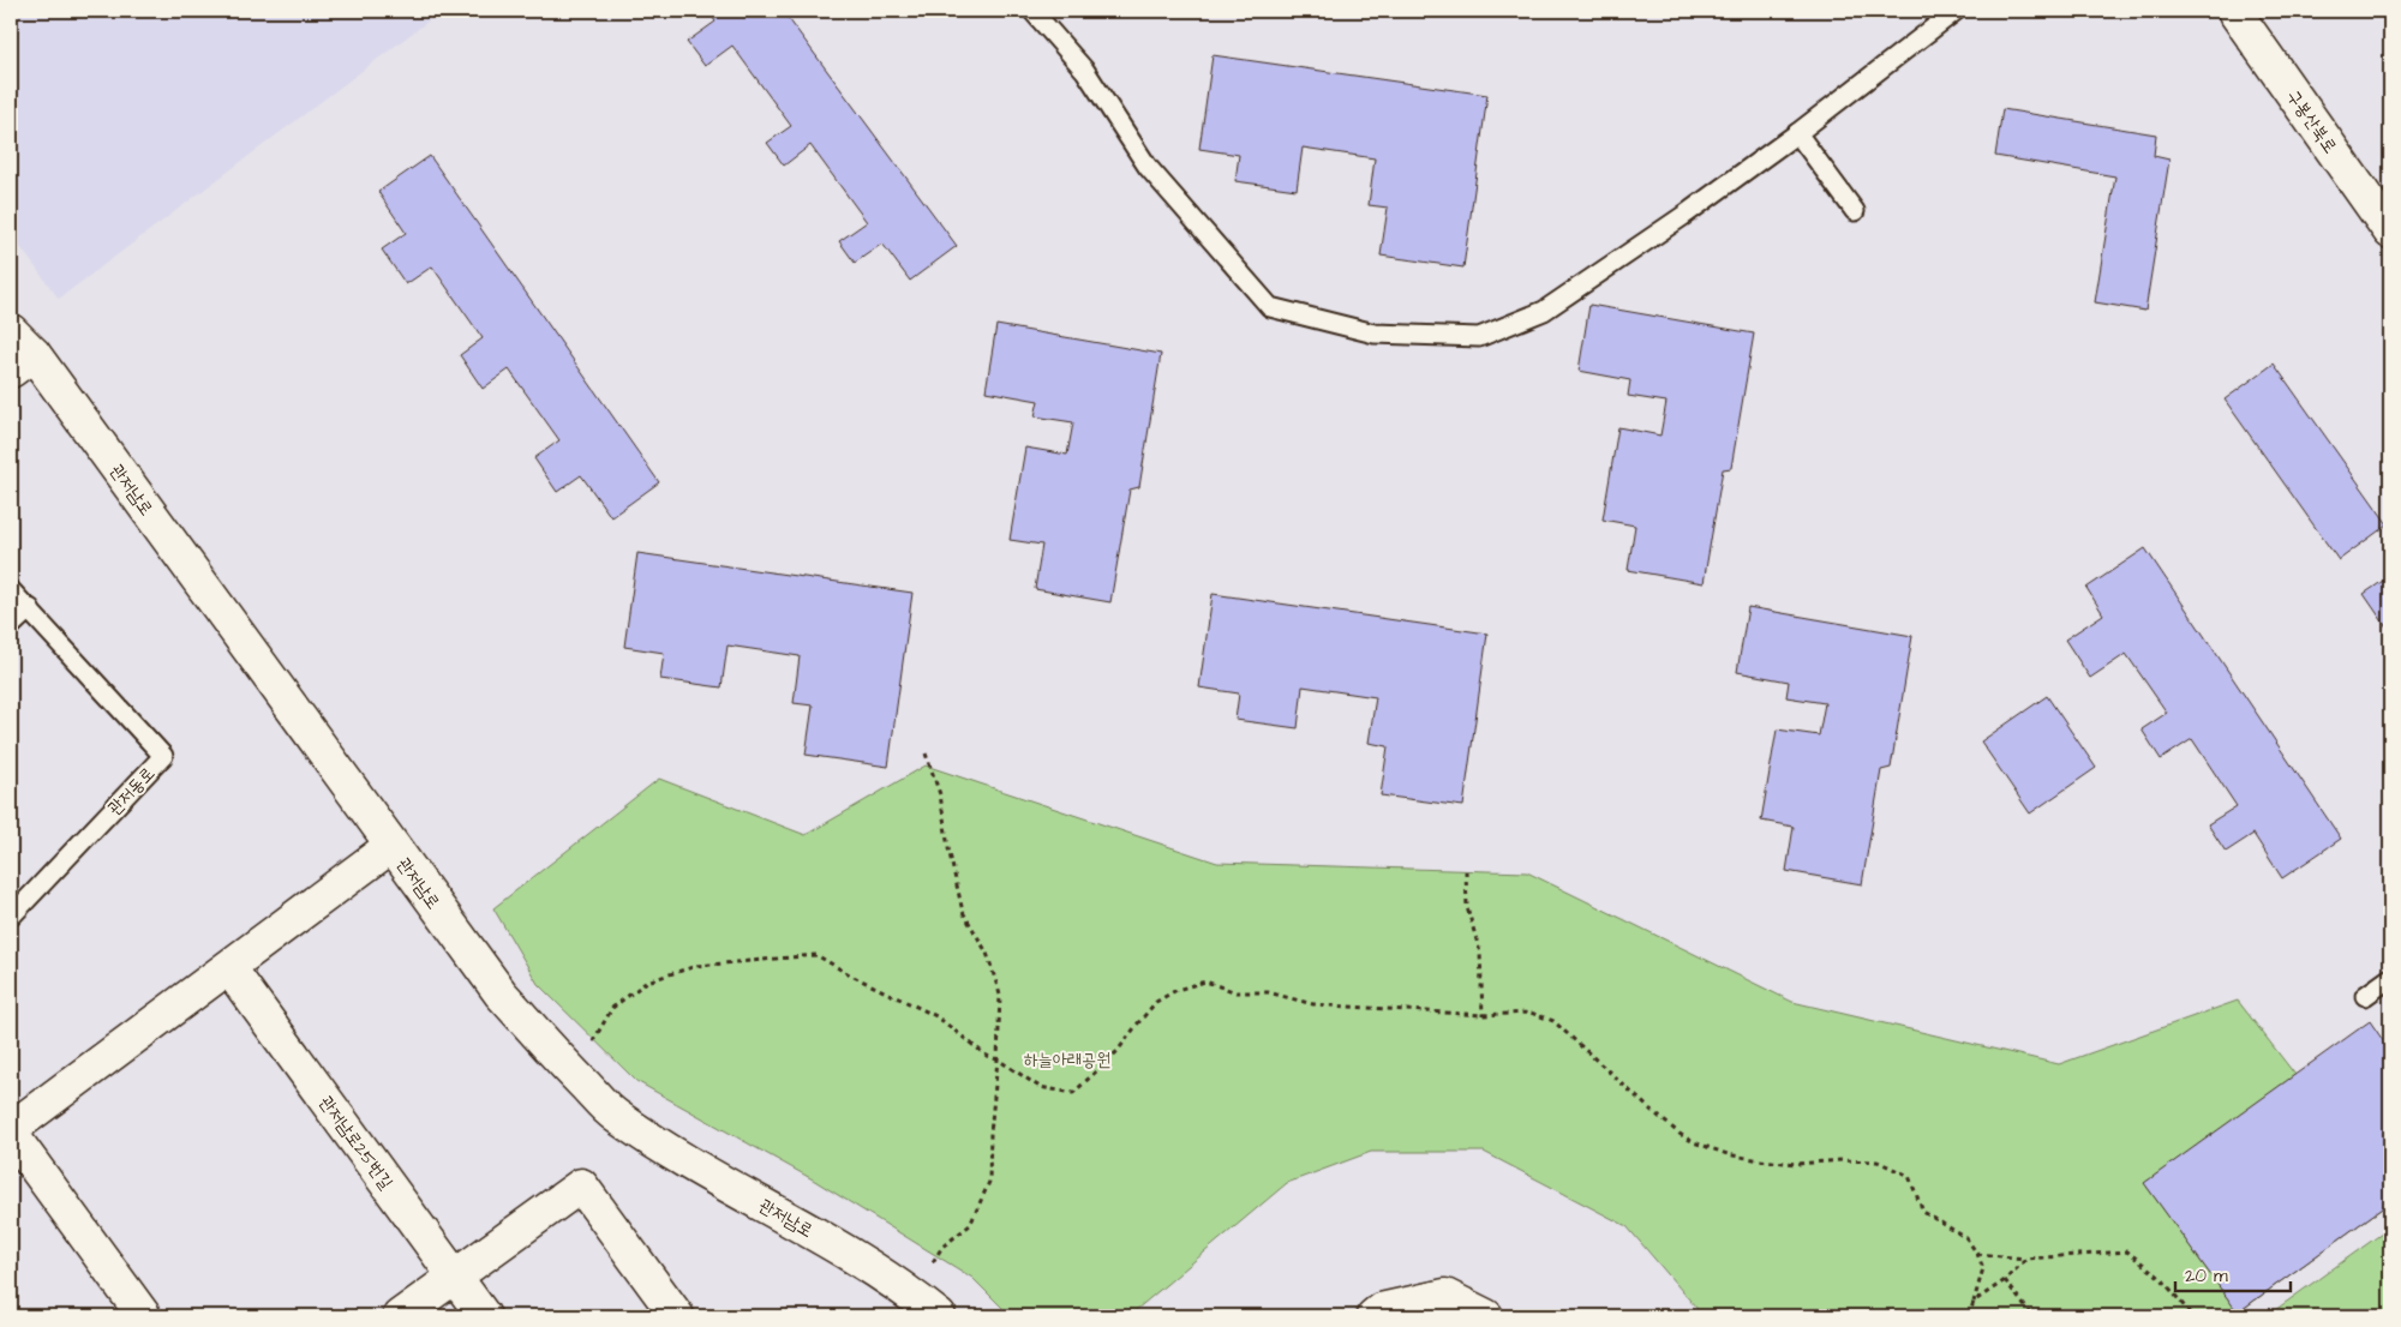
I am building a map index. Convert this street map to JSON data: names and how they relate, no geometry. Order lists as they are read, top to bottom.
{
  "streets": {
    "street": ["구봉산북로", "관저남로", "관저남로25번길"],
    "lane": ["관저동로"]
  },
  "parks": ["하늘아래공원"],
  "scale_bar": "20 m"
}
